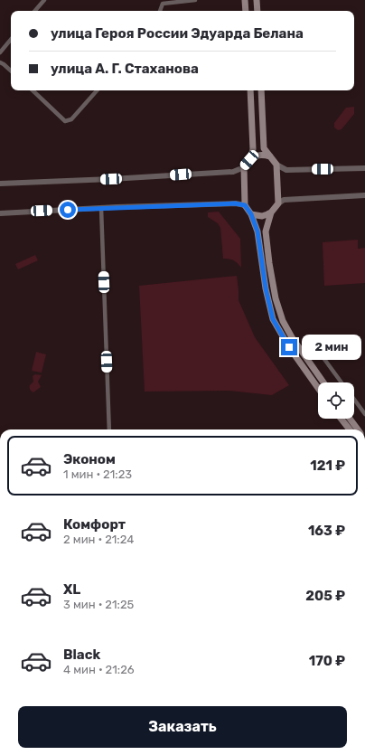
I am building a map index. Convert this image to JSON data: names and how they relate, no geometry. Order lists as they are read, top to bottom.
{
  "page": {
    "banner": ["улица Героя России Эдуарда Белана", "улица А. Г. Стаханова"],
    "bubble": "2 мин",
    "list": [
      {
        "name": "Эконом",
        "note": "1 мин · 21:23",
        "value": "121 ₽"
      },
      {
        "name": "Комфорт",
        "note": "2 мин · 21:24",
        "value": "163 ₽"
      },
      {
        "name": "XL",
        "note": "3 мин · 21:25",
        "value": "205 ₽"
      },
      {
        "name": "Black",
        "note": "4 мин · 21:26",
        "value": "170 ₽"
      }
    ],
    "buttons": "Заказать"
  }
}
